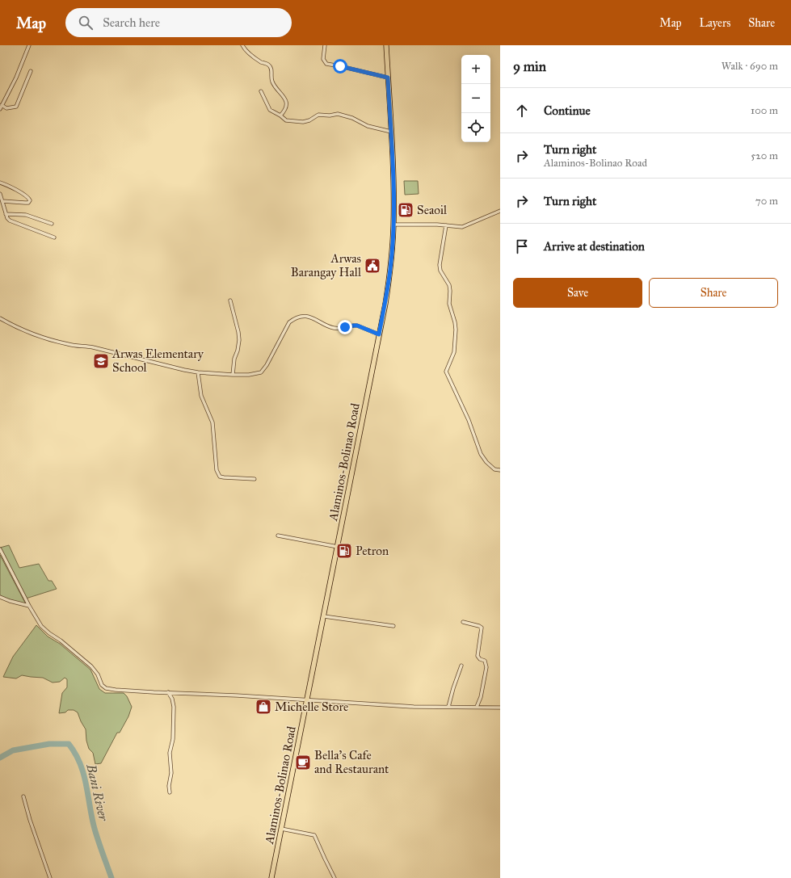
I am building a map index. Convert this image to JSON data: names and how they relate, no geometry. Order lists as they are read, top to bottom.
{
  "streets": {
    "main road": ["Alaminos-Bolinao Road"]
  },
  "water": ["Bani River"],
  "places": {
    "fuel station": ["Seaoil", "Petron"],
    "public building": ["Arwas Barangay Hall"],
    "school or university": ["Arwas Elementary School"],
    "shop": ["Michelle Store"],
    "cafe": ["Bella’s Cafe and Restaurant"]
  },
  "page": {
    "header": "Map",
    "search": "Search here",
    "nav": ["Map", "Layers", "Share"],
    "heading": ["9 min", "Walk · 690 m"],
    "map_buttons": ["+", "−"],
    "list": [
      ["Continue", "100 m"],
      ["Turn right", "Alaminos-Bolinao Road", "520 m"],
      ["Turn right", "70 m"],
      "Arrive at destination"
    ],
    "buttons": ["Save", "Share"]
  }
}
